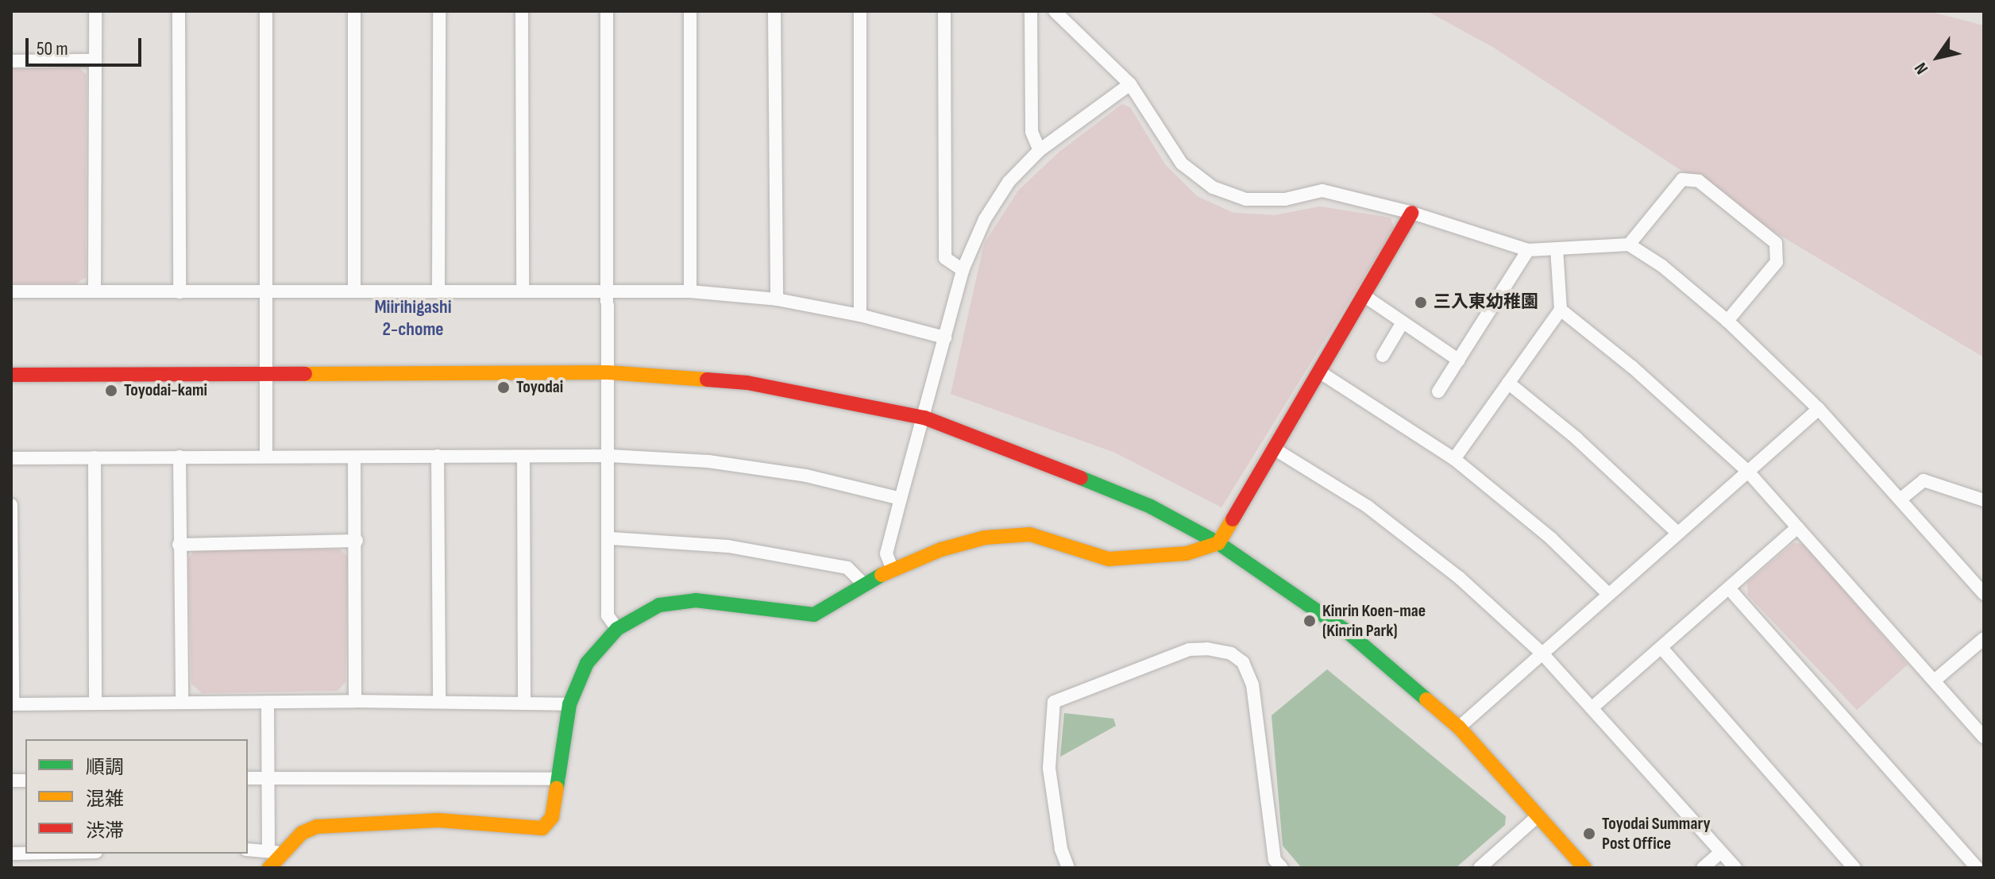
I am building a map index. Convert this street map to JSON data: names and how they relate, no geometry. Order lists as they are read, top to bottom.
{
  "districts": ["Miirihigashi 2-chome"],
  "places": [
    "三入東幼稚園",
    "Toyodai",
    "Toyodai-kami",
    "Kinrin Koen-mae (Kinrin Park)",
    "Toyodai Summary Post Office"
  ],
  "legend": ["順調", "混雑", "渋滞"],
  "scale_bar": "50 m",
  "north": "bottom left"
}
